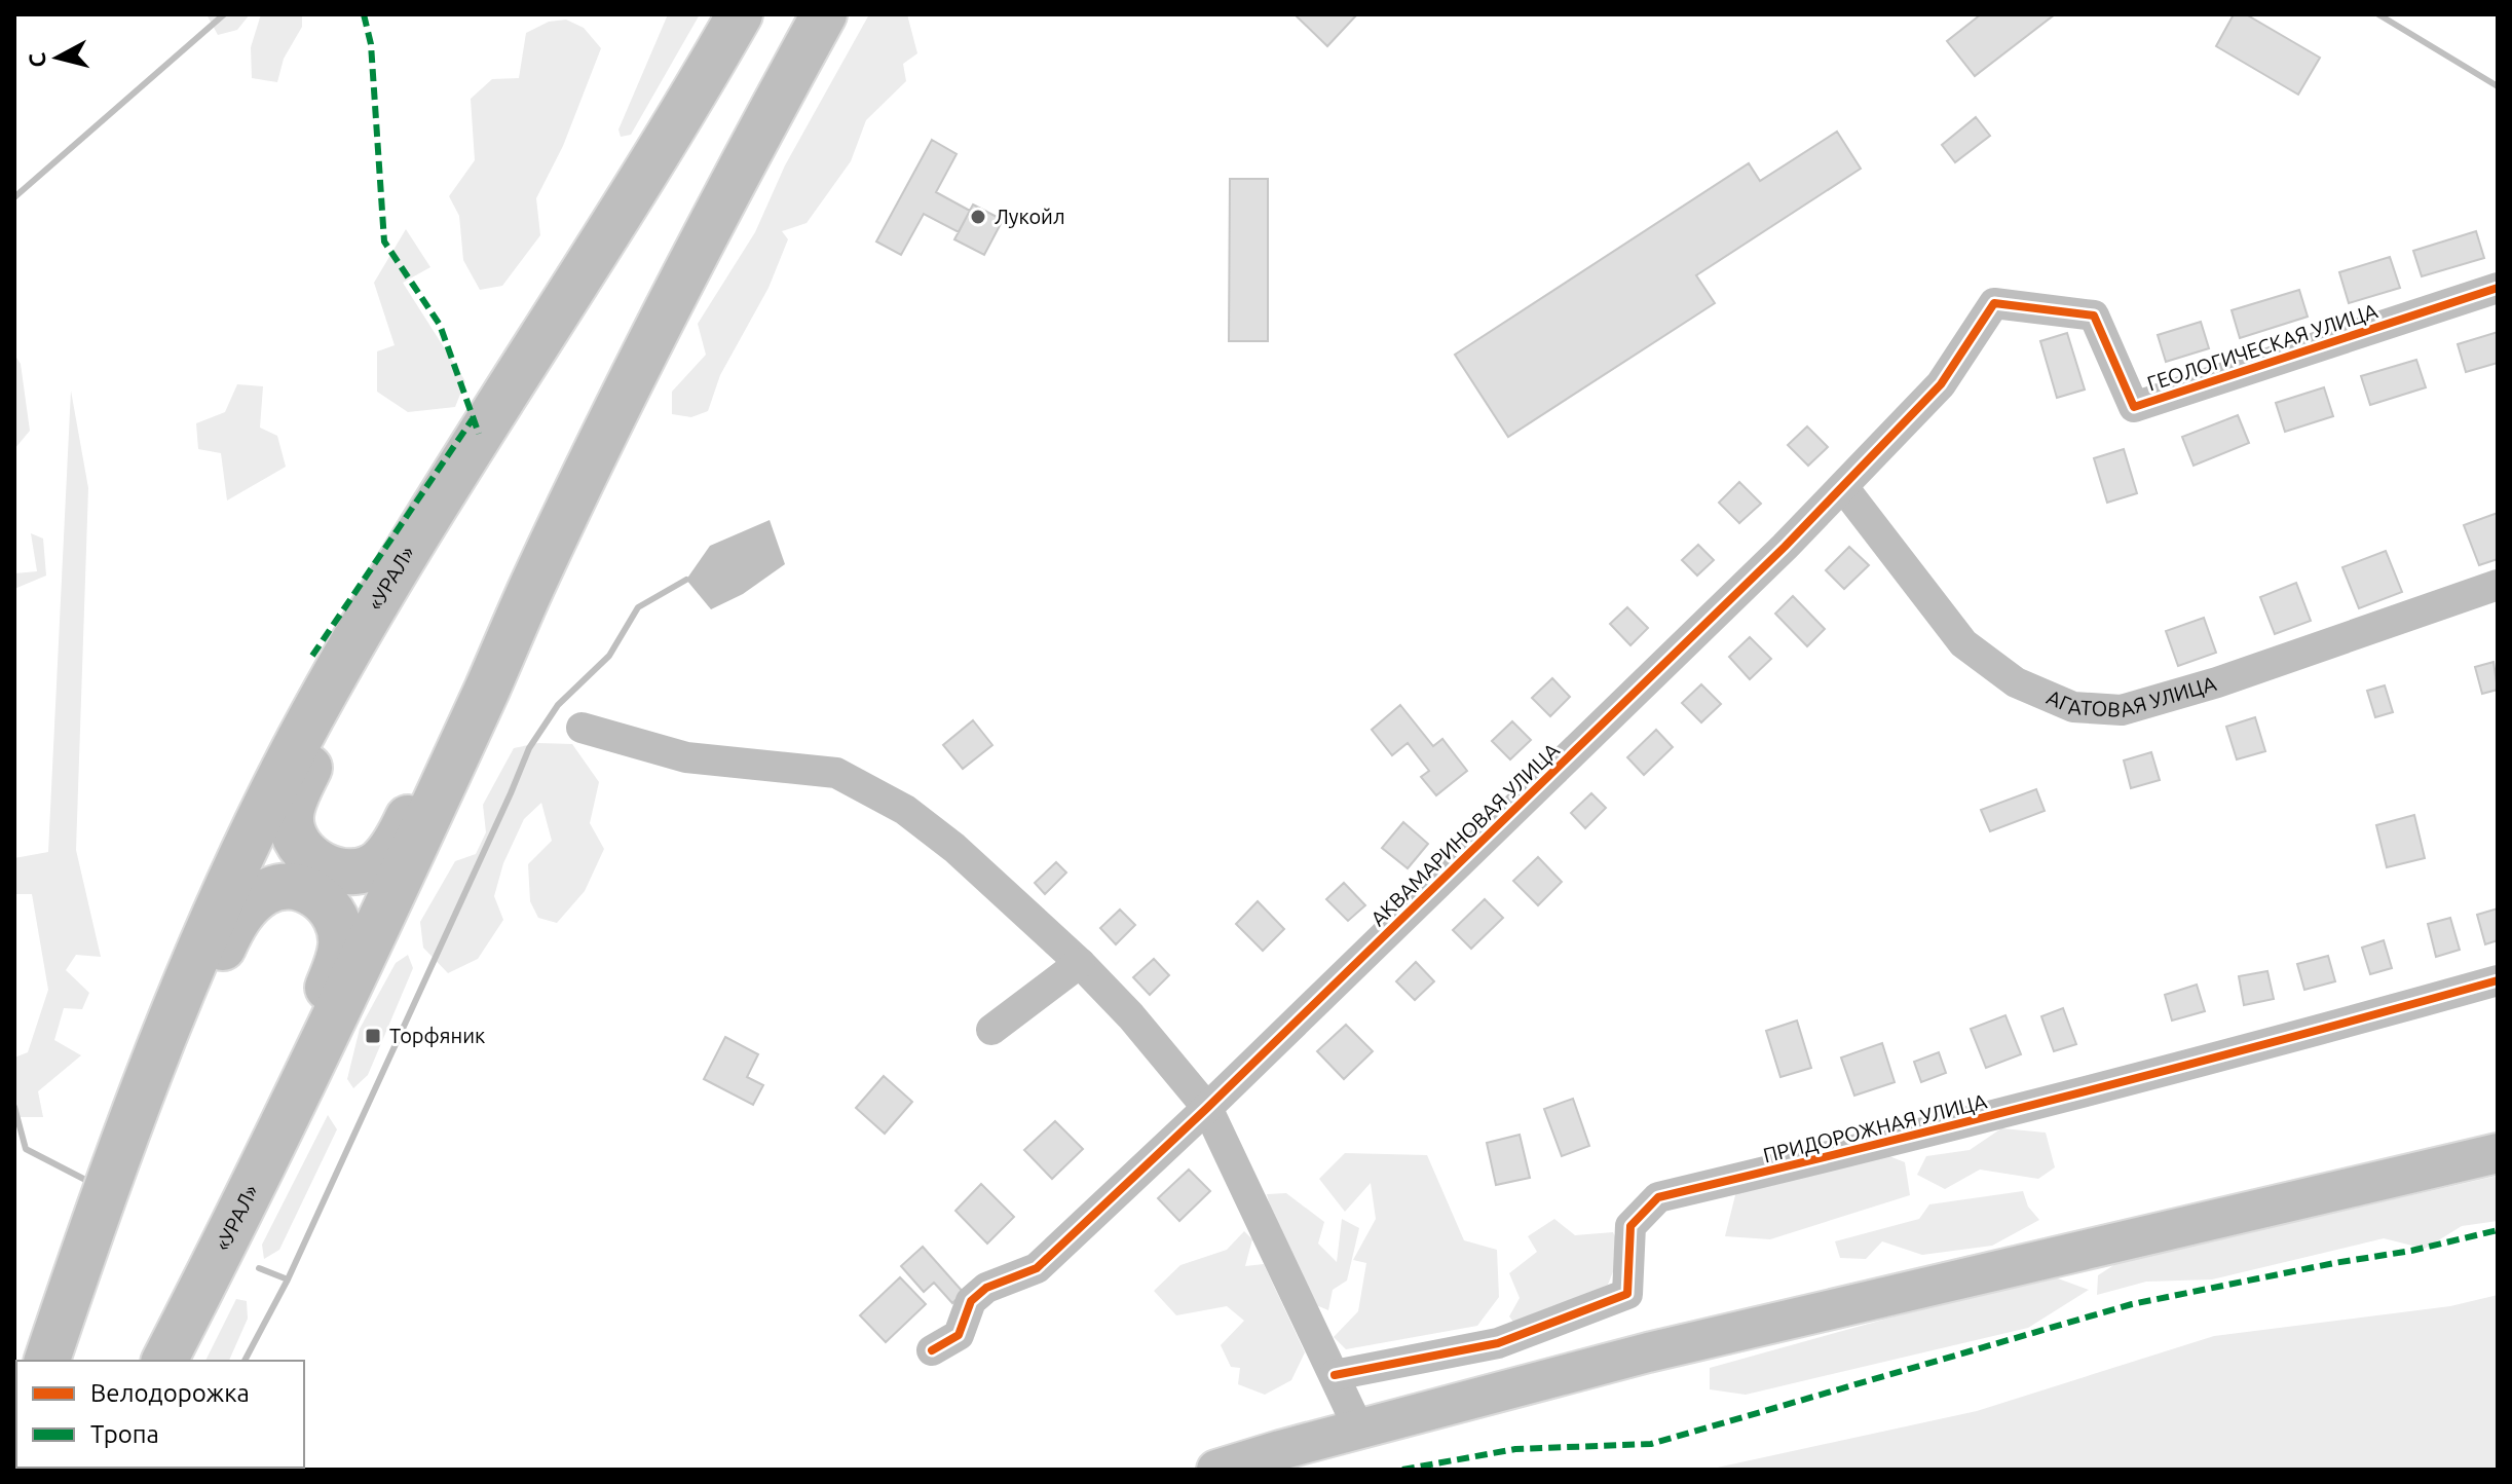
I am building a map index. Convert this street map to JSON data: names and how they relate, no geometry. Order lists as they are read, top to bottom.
{
  "streets": {
    "highway": ["«УРАЛ»"],
    "street": [
      "ГЕОЛОГИЧЕСКАЯ УЛИЦА",
      "АГАТОВАЯ УЛИЦА",
      "АКВАМАРИНОВАЯ УЛИЦА",
      "ПРИДОРОЖНАЯ УЛИЦА"
    ]
  },
  "crossings": [
    ["ГЕОЛОГИЧЕСКАЯ УЛИЦА", "АКВАМАРИНОВАЯ УЛИЦА"],
    ["АГАТОВАЯ УЛИЦА", "АКВАМАРИНОВАЯ УЛИЦА"]
  ],
  "places": {
    "other": ["Лукойл"],
    "transit": ["Торфяник"]
  },
  "legend": ["Велодорожка", "Тропа"],
  "north": "left"
}
